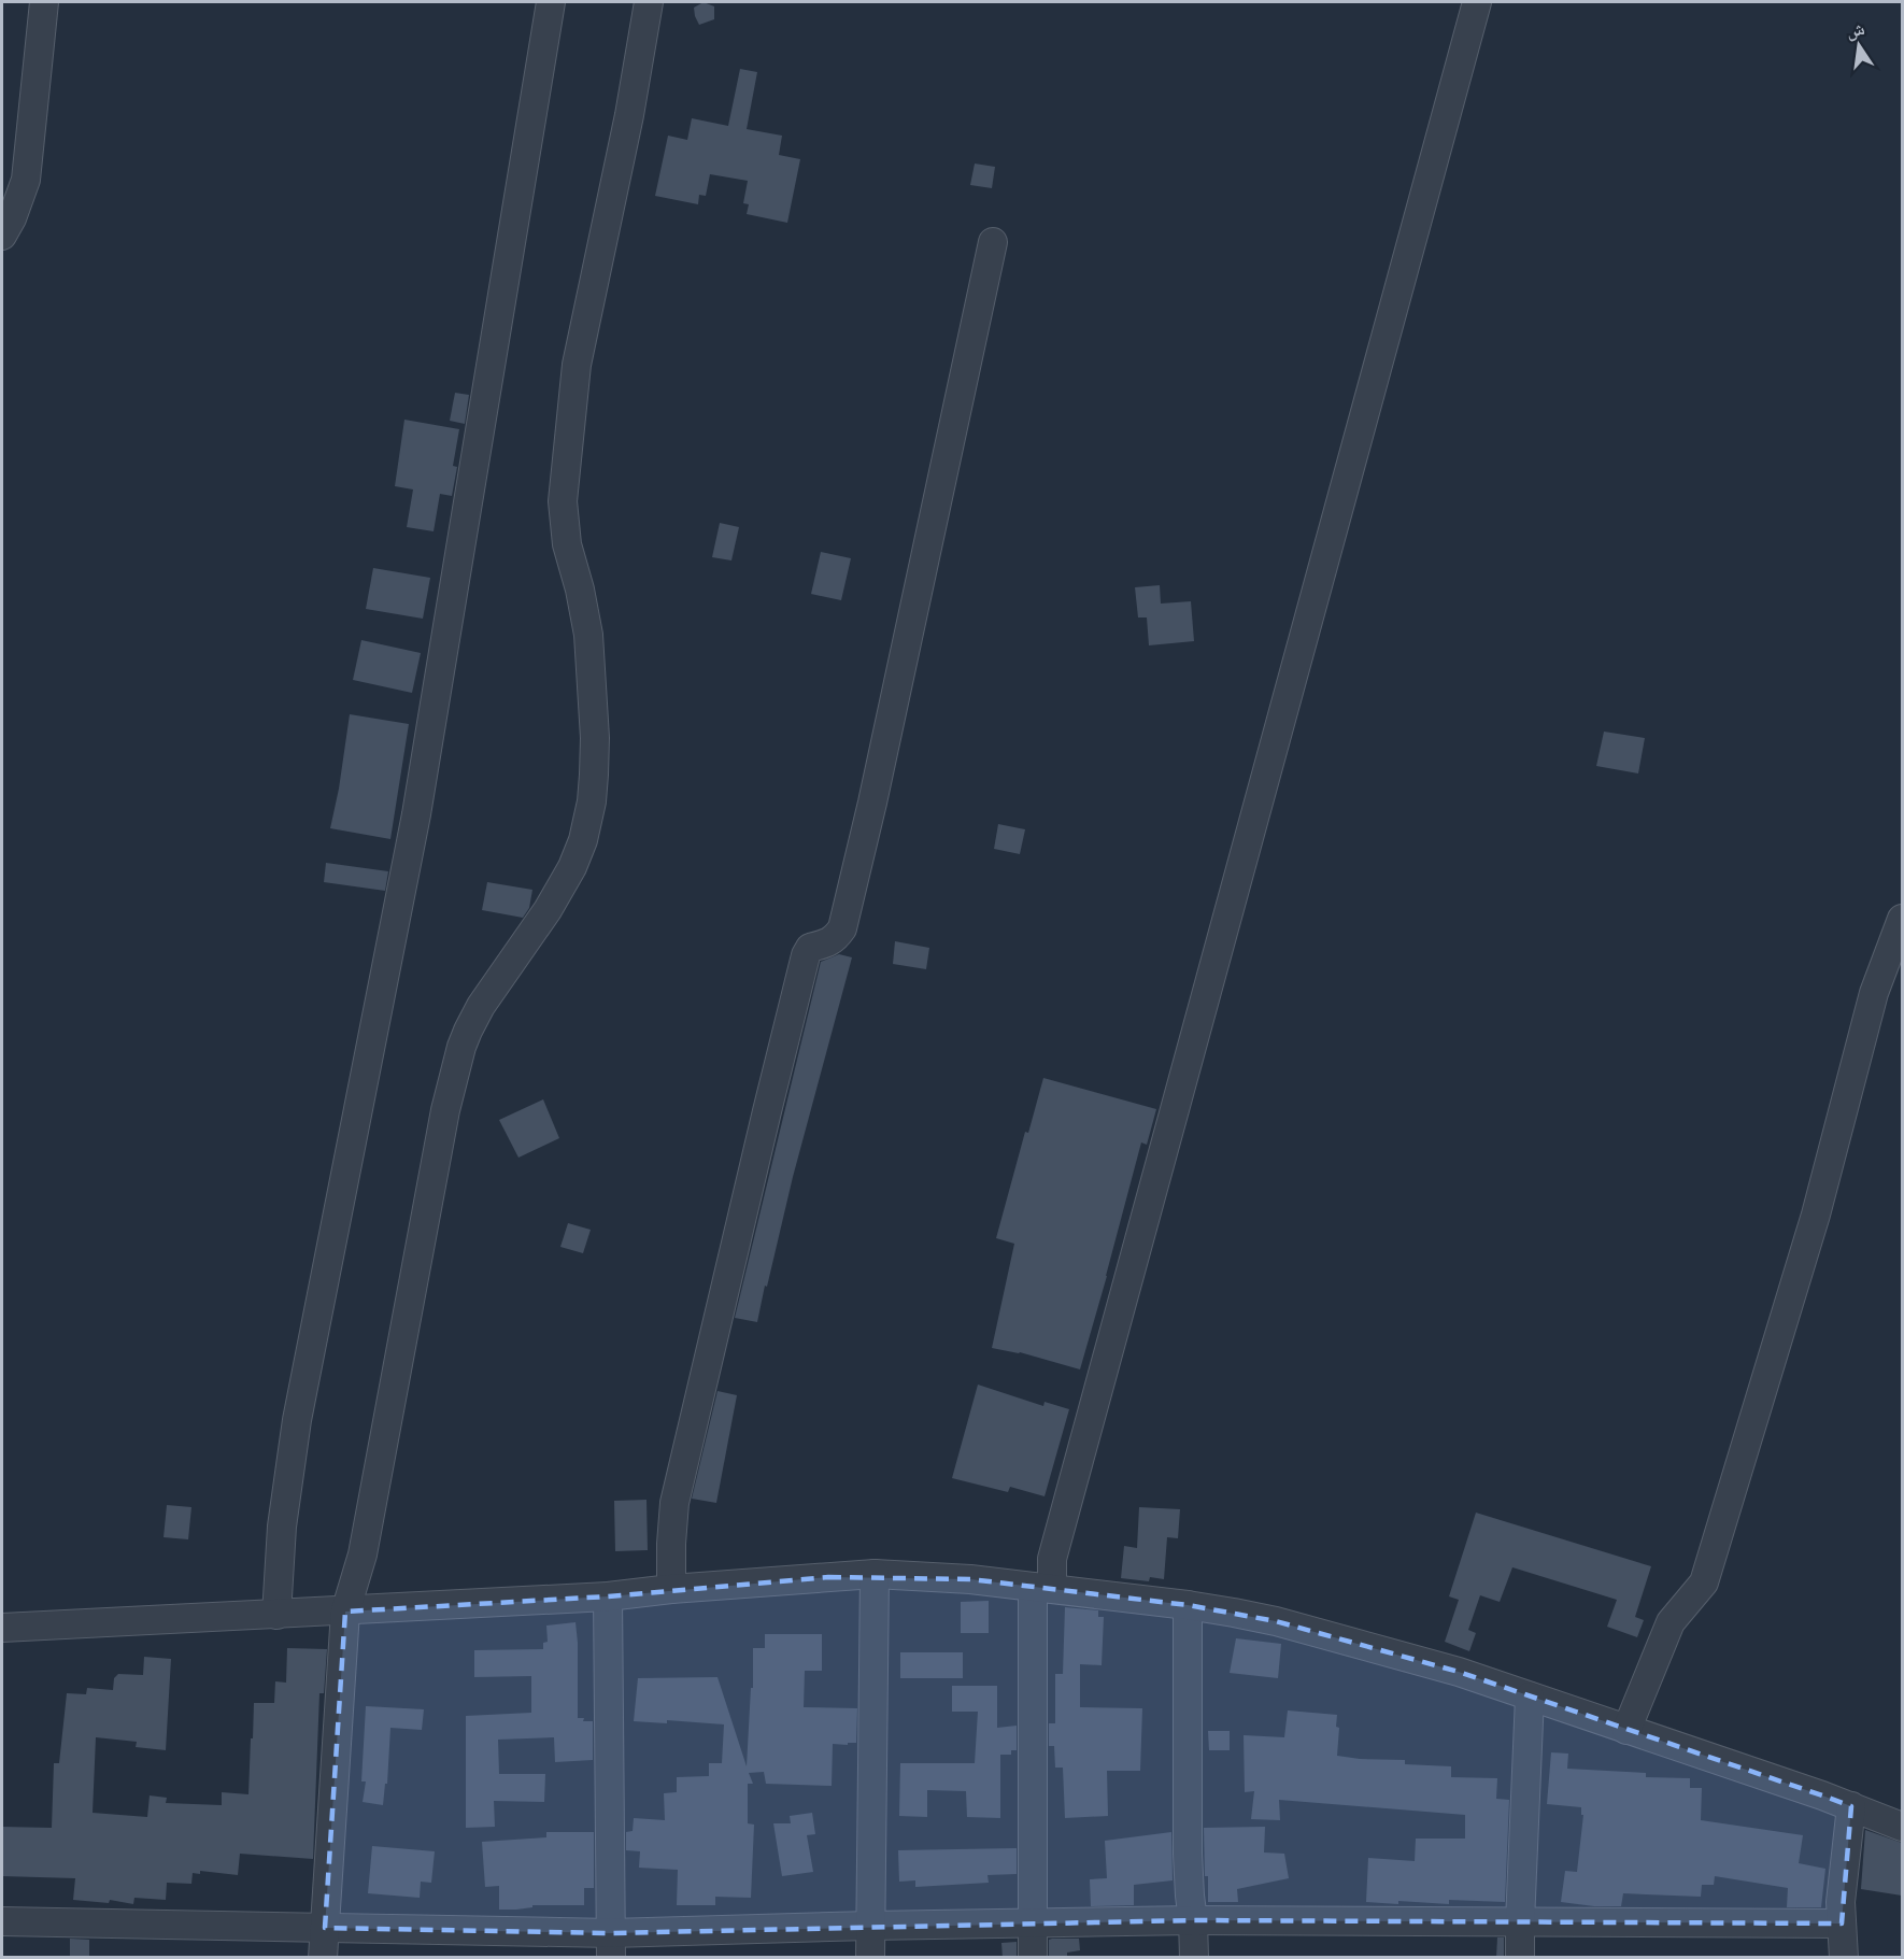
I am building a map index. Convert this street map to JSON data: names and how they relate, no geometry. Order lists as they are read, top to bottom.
{
  "north": "top"
}
